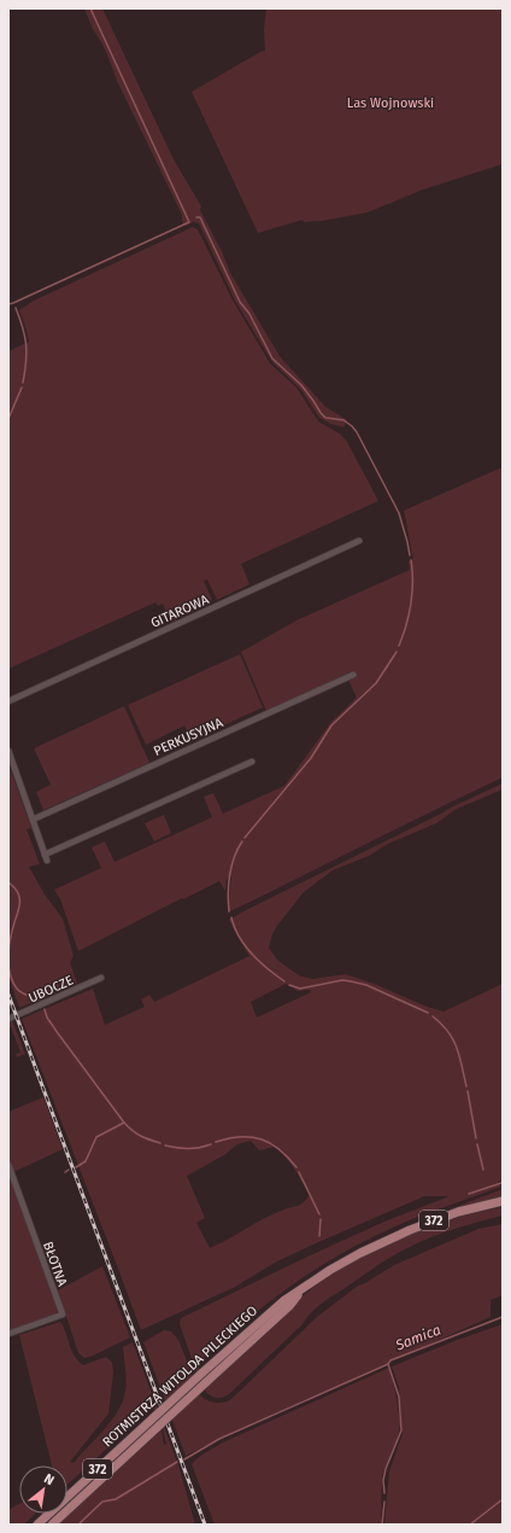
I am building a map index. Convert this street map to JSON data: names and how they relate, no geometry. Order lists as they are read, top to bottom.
{
  "streets": {
    "main road": ["372", "ROTMISTRZA WITOLDA PILECKIEGO"],
    "street": [
      "GITAROWA",
      "PERKUSYJNA",
      "UBOCZE",
      "BŁOTNA"
    ]
  },
  "water": ["Samica"],
  "parks": ["Las Wojnowski"],
  "north": "top right"
}
